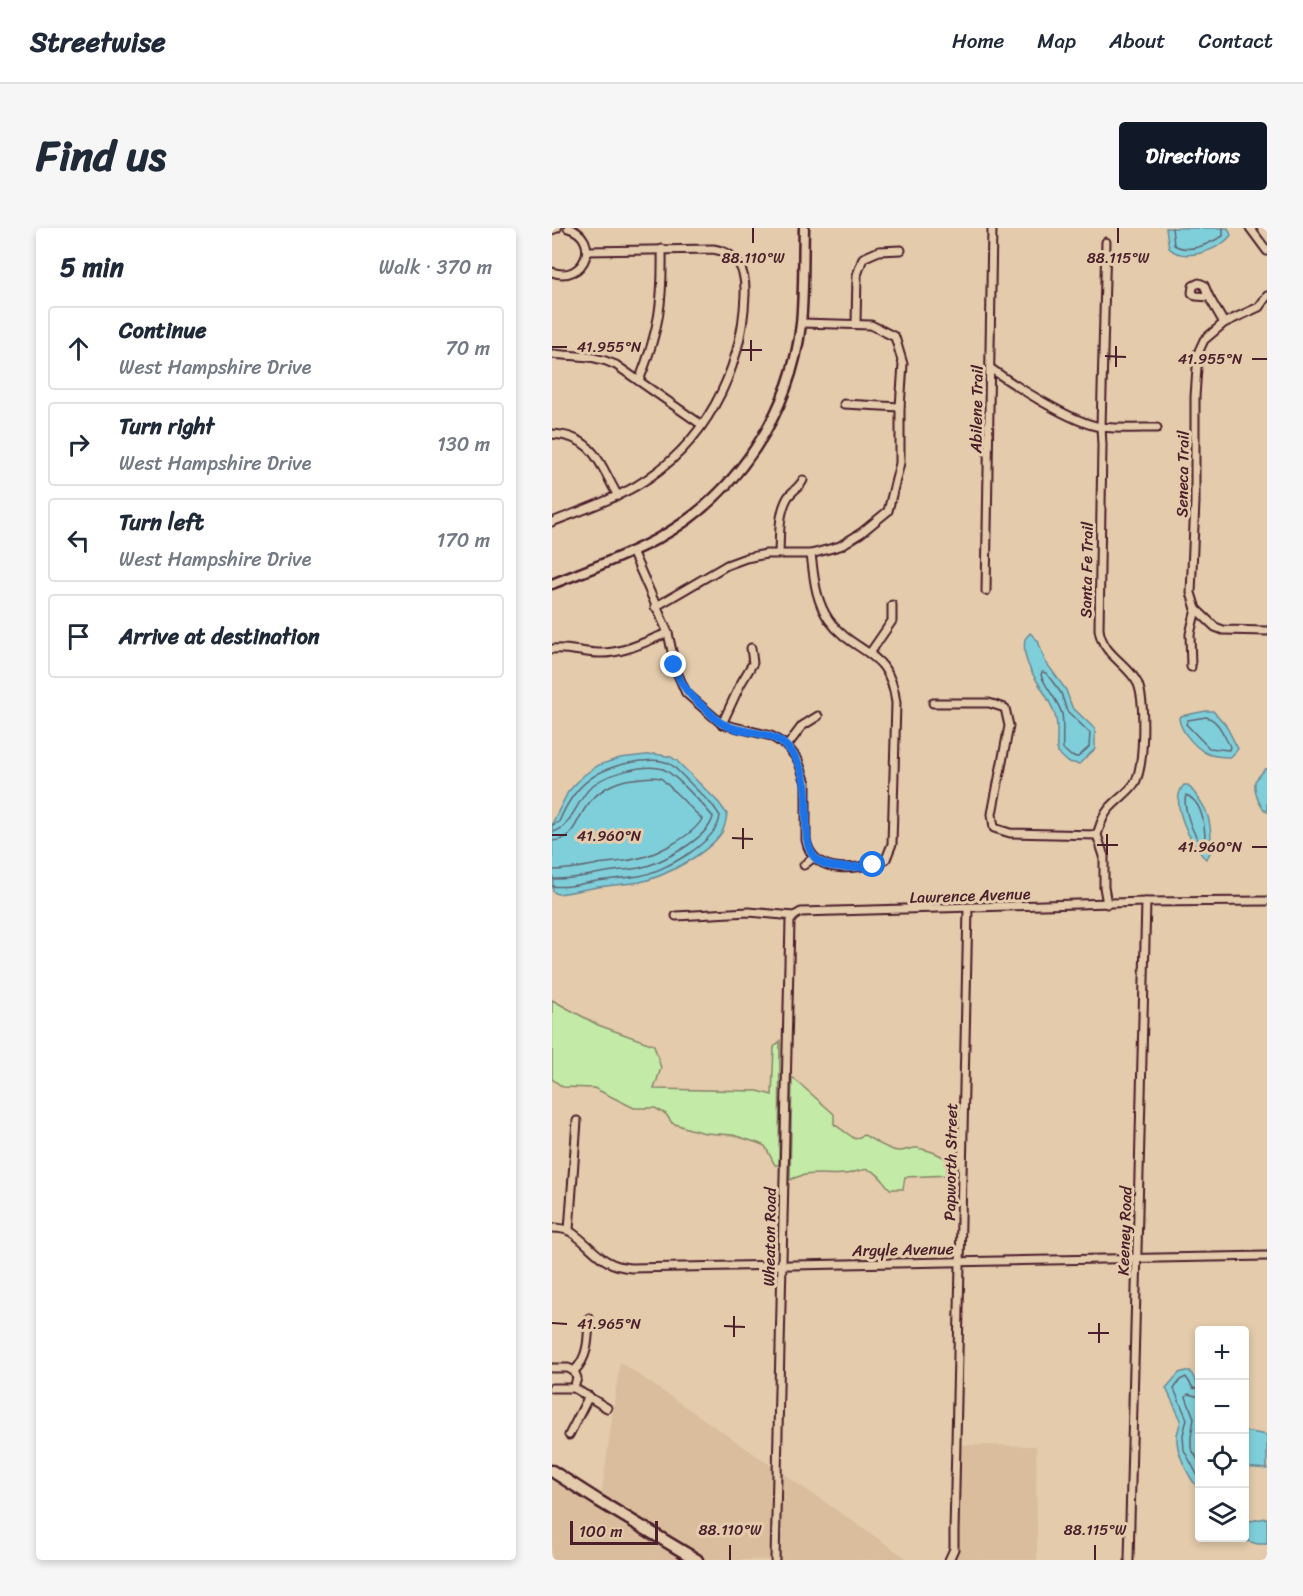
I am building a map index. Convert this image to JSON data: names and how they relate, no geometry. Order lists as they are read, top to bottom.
{
  "streets": {
    "street": [
      "Abilene Trail",
      "Seneca Trail",
      "Santa Fe Trail",
      "Lawrence Avenue",
      "Papworth Street",
      "Keeney Road",
      "Wheaton Road",
      "Argyle Avenue"
    ]
  },
  "crossings": [
    ["Lawrence Avenue", "Papworth Street"],
    ["Lawrence Avenue", "Keeney Road"],
    ["Lawrence Avenue", "Wheaton Road"],
    ["Papworth Street", "Argyle Avenue"],
    ["Keeney Road", "Argyle Avenue"],
    ["Wheaton Road", "Argyle Avenue"]
  ],
  "scale_bar": "100 m",
  "page": {
    "header": "Streetwise",
    "nav": [
      "Home",
      "Map",
      "About",
      "Contact"
    ],
    "title": "Find us",
    "buttons": "Directions",
    "heading": ["5 min", "Walk · 370 m"],
    "list": [
      ["Continue", "West Hampshire Drive", "70 m"],
      ["Turn right", "West Hampshire Drive", "130 m"],
      ["Turn left", "West Hampshire Drive", "170 m"],
      "Arrive at destination"
    ],
    "map_buttons": ["+", "−"],
    "scale": "100 m"
  },
  "coordinates": [
    "88.110°W",
    "88.115°W",
    "41.955°N",
    "41.960°N",
    "41.965°N"
  ]
}
